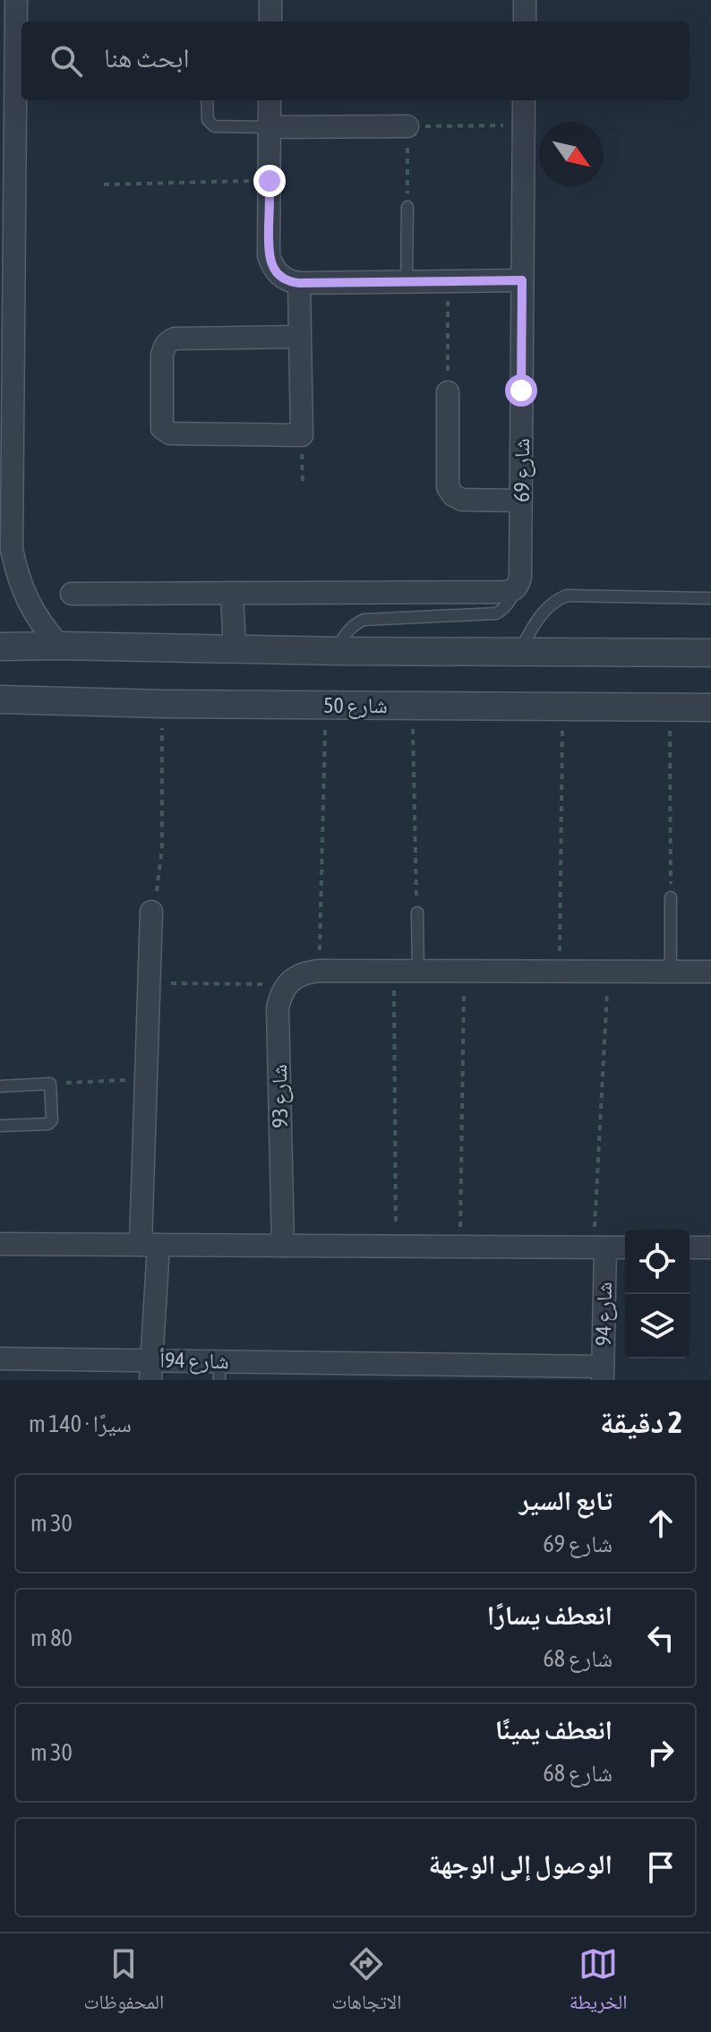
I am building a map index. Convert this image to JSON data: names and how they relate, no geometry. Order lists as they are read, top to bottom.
{
  "streets": {
    "street": [
      "شارع 69",
      "شارع 50",
      "شارع 93",
      "شارع 94",
      "شارع 94أ"
    ]
  },
  "crossings": [
    ["شارع 94", "شارع 94أ"]
  ],
  "north": "bottom right",
  "page": {
    "search": "ابحث هنا",
    "heading": ["2 دقيقة", "سيرًا · 140 m"],
    "list": [
      ["تابع السير", "شارع 69", "30 m"],
      ["انعطف يسارًا", "شارع 68", "80 m"],
      ["انعطف يمينًا", "شارع 68", "30 m"],
      "الوصول إلى الوجهة"
    ],
    "nav": ["الخريطة", "الاتجاهات", "المحفوظات"]
  }
}
